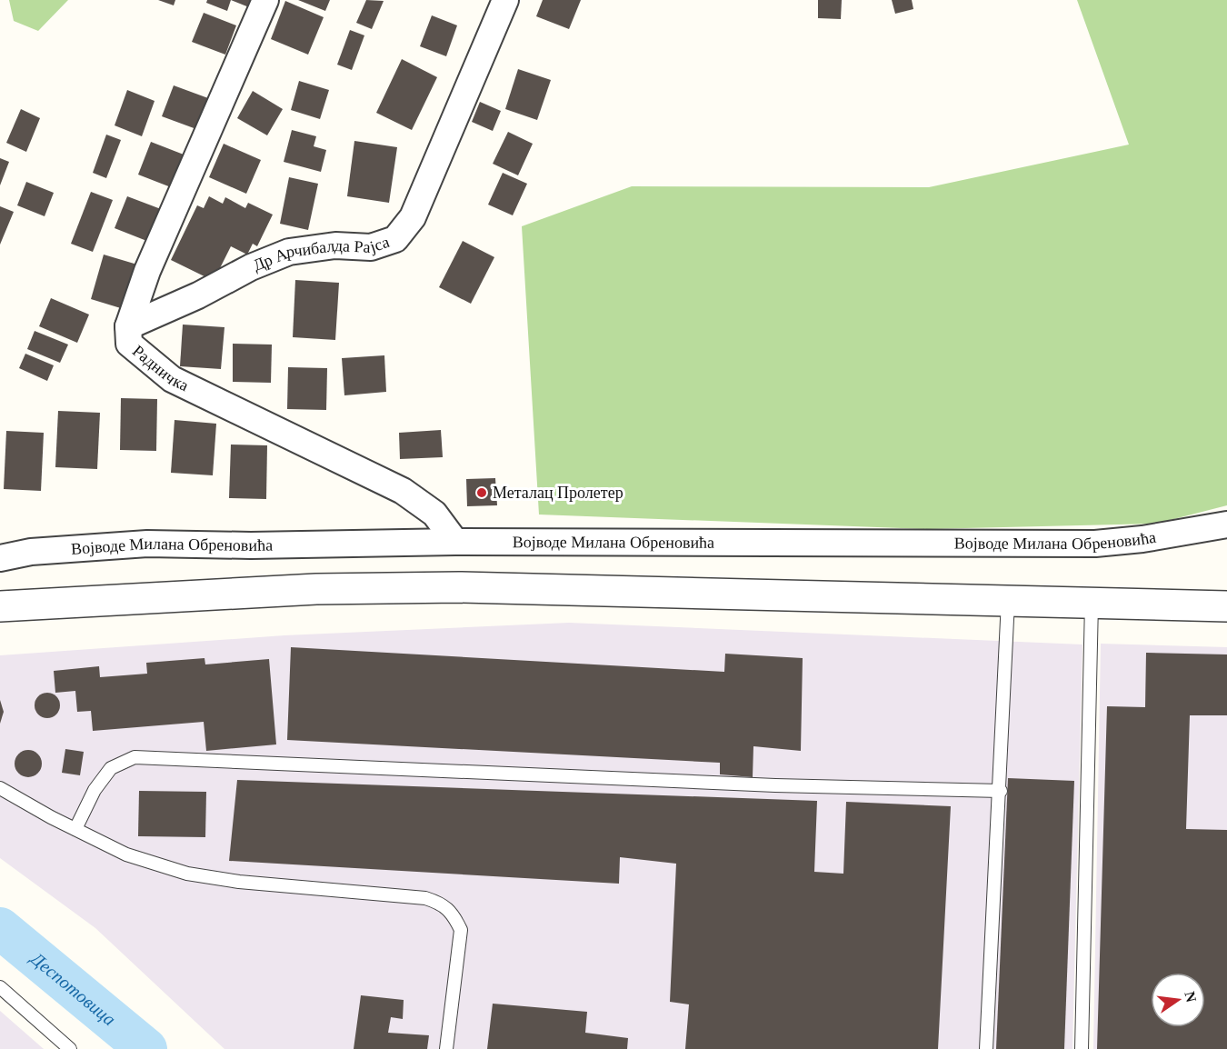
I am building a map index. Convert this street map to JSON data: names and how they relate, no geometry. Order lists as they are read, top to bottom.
{
  "streets": {
    "street": ["Др Арчибалда Рајса", "Радничка", "Војводе Милана Обреновића"]
  },
  "crossings": [
    ["Др Арчибалда Рајса", "Радничка"],
    ["Радничка", "Војводе Милана Обреновића"]
  ],
  "water": ["Деспотовица"],
  "places": ["Металац Пролетер"],
  "north": "right"
}
